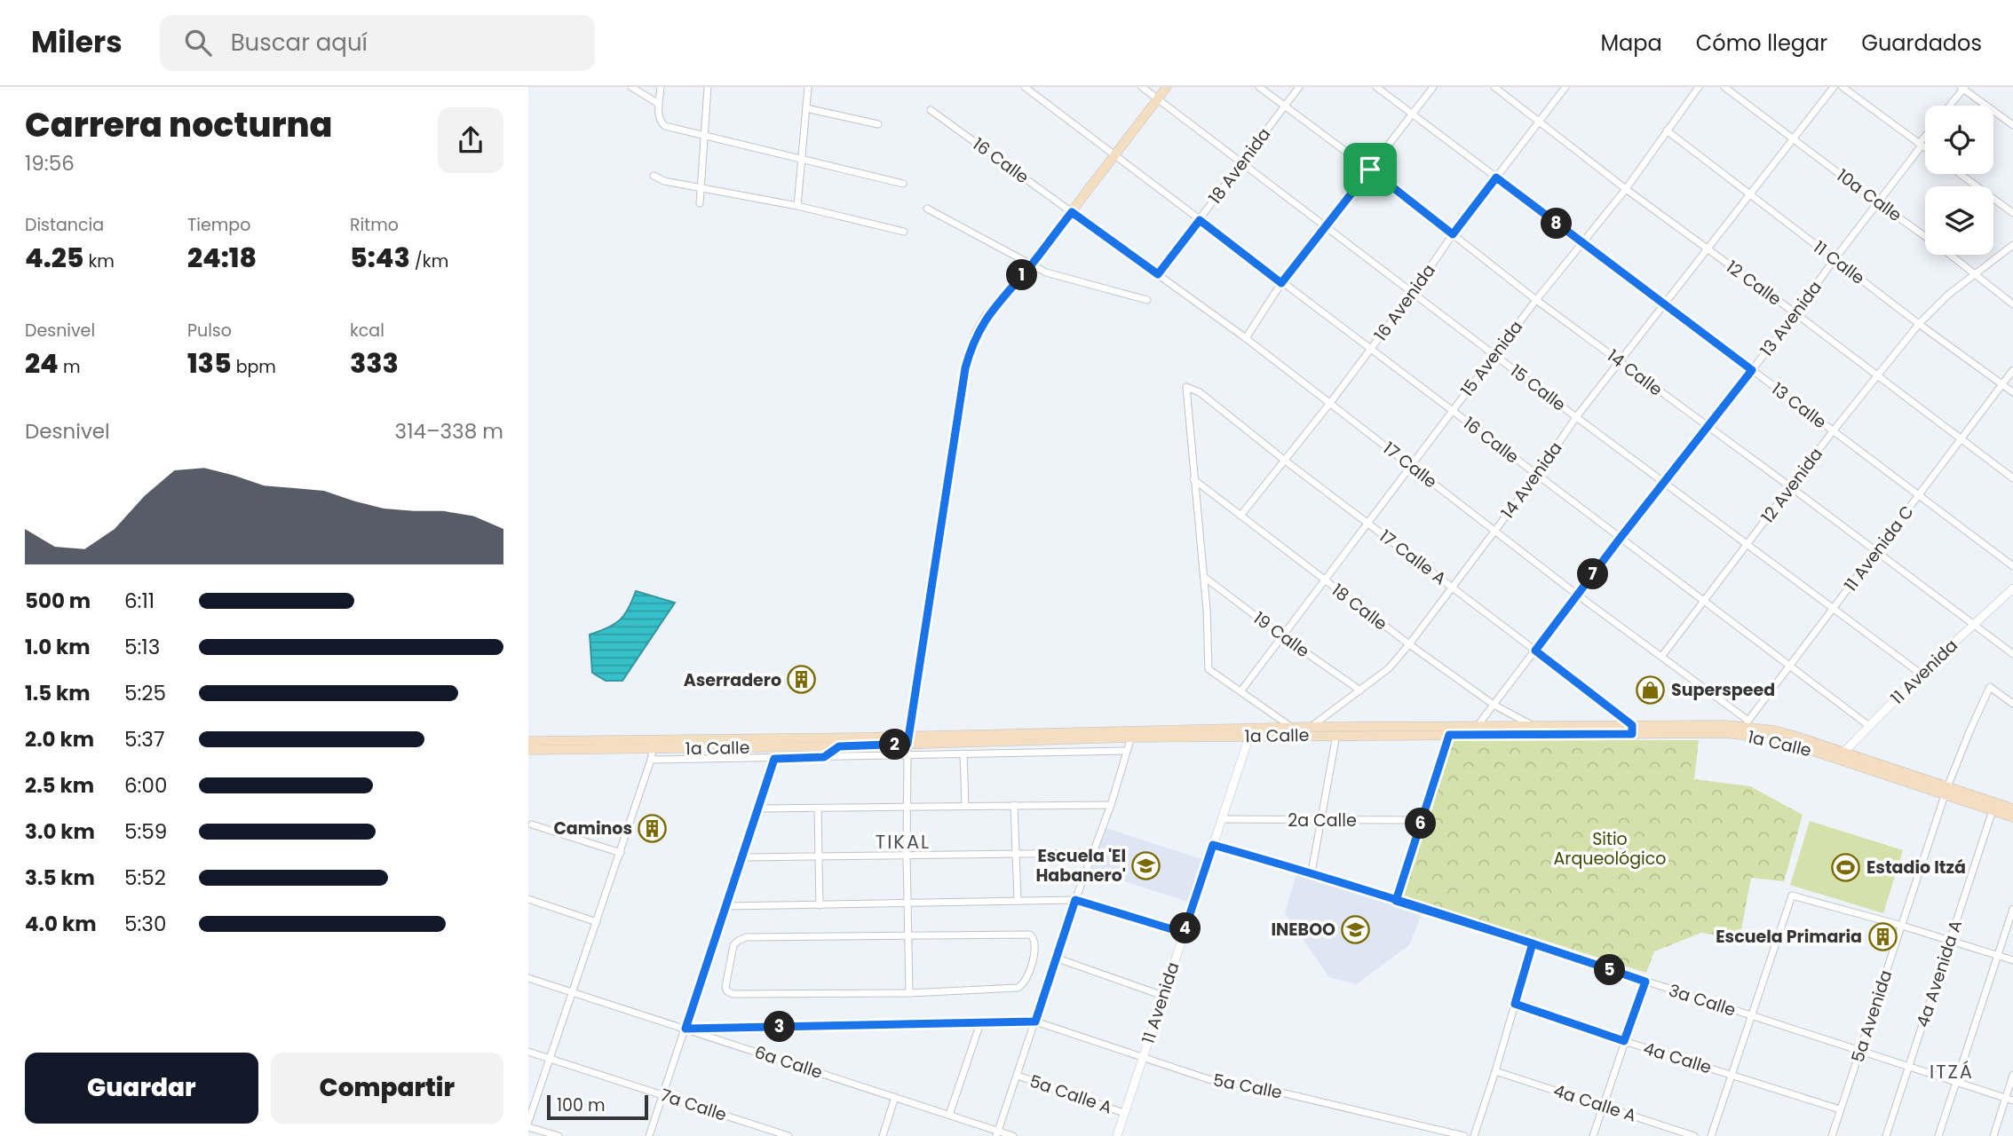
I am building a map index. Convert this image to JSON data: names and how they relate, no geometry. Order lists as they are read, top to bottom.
{
  "streets": {
    "main road": ["1a Calle"],
    "street": [
      "16 Calle",
      "18 Avenida",
      "10a Calle",
      "11 Calle",
      "12 Calle",
      "16 Avenida",
      "13 Avenida",
      "15 Avenida",
      "14 Calle",
      "15 Calle",
      "13 Calle",
      "17 Calle",
      "14 Avenida",
      "12 Avenida",
      "11 Avenida C",
      "17 Calle A",
      "18 Calle",
      "19 Calle",
      "11 Avenida",
      "2a Calle",
      "4a Avenida A",
      "3a Calle",
      "5a Avenida",
      "4a Calle",
      "6a Calle",
      "5a Calle",
      "5a Calle A",
      "4a Calle A",
      "7a Calle"
    ]
  },
  "crossings": [
    ["16 Calle", "18 Avenida"],
    ["16 Calle", "16 Avenida"],
    ["16 Calle", "13 Avenida"],
    ["16 Calle", "15 Avenida"],
    ["16 Calle", "17 Calle"],
    ["16 Calle", "14 Avenida"],
    ["16 Calle", "12 Avenida"],
    ["16 Calle", "11 Avenida C"],
    ["16 Calle", "11 Avenida"],
    ["18 Avenida", "14 Calle"],
    ["18 Avenida", "15 Calle"],
    ["18 Avenida", "17 Calle"],
    ["10a Calle", "13 Avenida"],
    ["10a Calle", "14 Avenida"],
    ["10a Calle", "12 Avenida"],
    ["11 Calle", "13 Avenida"],
    ["11 Calle", "15 Avenida"],
    ["11 Calle", "14 Avenida"],
    ["11 Calle", "12 Avenida"],
    ["11 Calle", "11 Avenida C"],
    ["12 Calle", "16 Avenida"],
    ["12 Calle", "13 Avenida"],
    ["12 Calle", "15 Avenida"],
    ["12 Calle", "14 Avenida"],
    ["12 Calle", "12 Avenida"],
    ["12 Calle", "11 Avenida C"],
    ["16 Avenida", "14 Calle"],
    ["16 Avenida", "15 Calle"],
    ["16 Avenida", "13 Calle"],
    ["16 Avenida", "17 Calle"],
    ["16 Avenida", "17 Calle A"],
    ["16 Avenida", "18 Calle"],
    ["13 Avenida", "14 Calle"],
    ["13 Avenida", "15 Calle"],
    ["13 Avenida", "13 Calle"],
    ["13 Avenida", "17 Calle"],
    ["13 Avenida", "17 Calle A"],
    ["13 Avenida", "18 Calle"],
    ["13 Avenida", "1a Calle"],
    ["15 Avenida", "14 Calle"],
    ["15 Avenida", "15 Calle"],
    ["15 Avenida", "13 Calle"],
    ["15 Avenida", "17 Calle"],
    ["15 Avenida", "17 Calle A"],
    ["15 Avenida", "18 Calle"],
    ["15 Avenida", "19 Calle"],
    ["14 Calle", "14 Avenida"],
    ["14 Calle", "12 Avenida"],
    ["14 Calle", "11 Avenida C"],
    ["14 Calle", "11 Avenida"],
    ["15 Calle", "14 Avenida"],
    ["15 Calle", "12 Avenida"],
    ["15 Calle", "11 Avenida C"],
    ["15 Calle", "11 Avenida"],
    ["13 Calle", "14 Avenida"],
    ["13 Calle", "12 Avenida"],
    ["13 Calle", "11 Avenida C"],
    ["17 Calle", "14 Avenida"],
    ["17 Calle", "12 Avenida"],
    ["17 Calle", "11 Avenida C"],
    ["17 Calle", "1a Calle"],
    ["14 Avenida", "17 Calle A"],
    ["14 Avenida", "18 Calle"],
    ["14 Avenida", "19 Calle"],
    ["14 Avenida", "1a Calle"],
    ["11 Avenida C", "1a Calle"],
    ["17 Calle A", "18 Calle"],
    ["17 Calle A", "1a Calle"],
    ["18 Calle", "1a Calle"],
    ["11 Avenida", "1a Calle"],
    ["11 Avenida", "2a Calle"],
    ["11 Avenida", "3a Calle"],
    ["11 Avenida", "5a Calle"],
    ["11 Avenida", "5a Calle A"],
    ["1a Calle", "4a Avenida A"],
    ["1a Calle", "5a Avenida"],
    ["4a Avenida A", "3a Calle"],
    ["3a Calle", "5a Avenida"],
    ["5a Avenida", "4a Calle"]
  ],
  "districts": ["TIKAL", "ITZÁ"],
  "parks": ["Sitio Arqueológico"],
  "places": {
    "building": ["Aserradero", "Caminos", "Escuela Primaria"],
    "shop": ["Superspeed"],
    "school or university": ["Escuela 'El Habanero'", "INEBOO"],
    "sports": ["Estadio Itzá"]
  },
  "scale_bar": "100 m",
  "page": {
    "header": "Milers",
    "search": "Buscar aquí",
    "nav": ["Mapa", "Cómo llegar", "Guardados"],
    "heading": ["Carrera nocturna", "19:56"],
    "stats": [
      ["Distancia", "4.25 km"],
      ["Tiempo", "24:18"],
      ["Ritmo", "5:43 /km"],
      ["Desnivel", "24 m"],
      ["Pulso", "135 bpm"],
      ["kcal", "333"]
    ],
    "pins": [
      "8",
      "1",
      "7",
      "2",
      "6",
      "4",
      "5",
      "3"
    ],
    "chart": ["Desnivel", "314–338 m"],
    "list": [
      {
        "name": "500 m",
        "note": "6:11"
      },
      {
        "name": "1.0 km",
        "note": "5:13"
      },
      {
        "name": "1.5 km",
        "note": "5:25"
      },
      {
        "name": "2.0 km",
        "note": "5:37"
      },
      {
        "name": "2.5 km",
        "note": "6:00"
      },
      {
        "name": "3.0 km",
        "note": "5:59"
      },
      {
        "name": "3.5 km",
        "note": "5:52"
      },
      {
        "name": "4.0 km",
        "note": "5:30"
      }
    ],
    "buttons": ["Guardar", "Compartir"],
    "scale": "100 m"
  }
}
